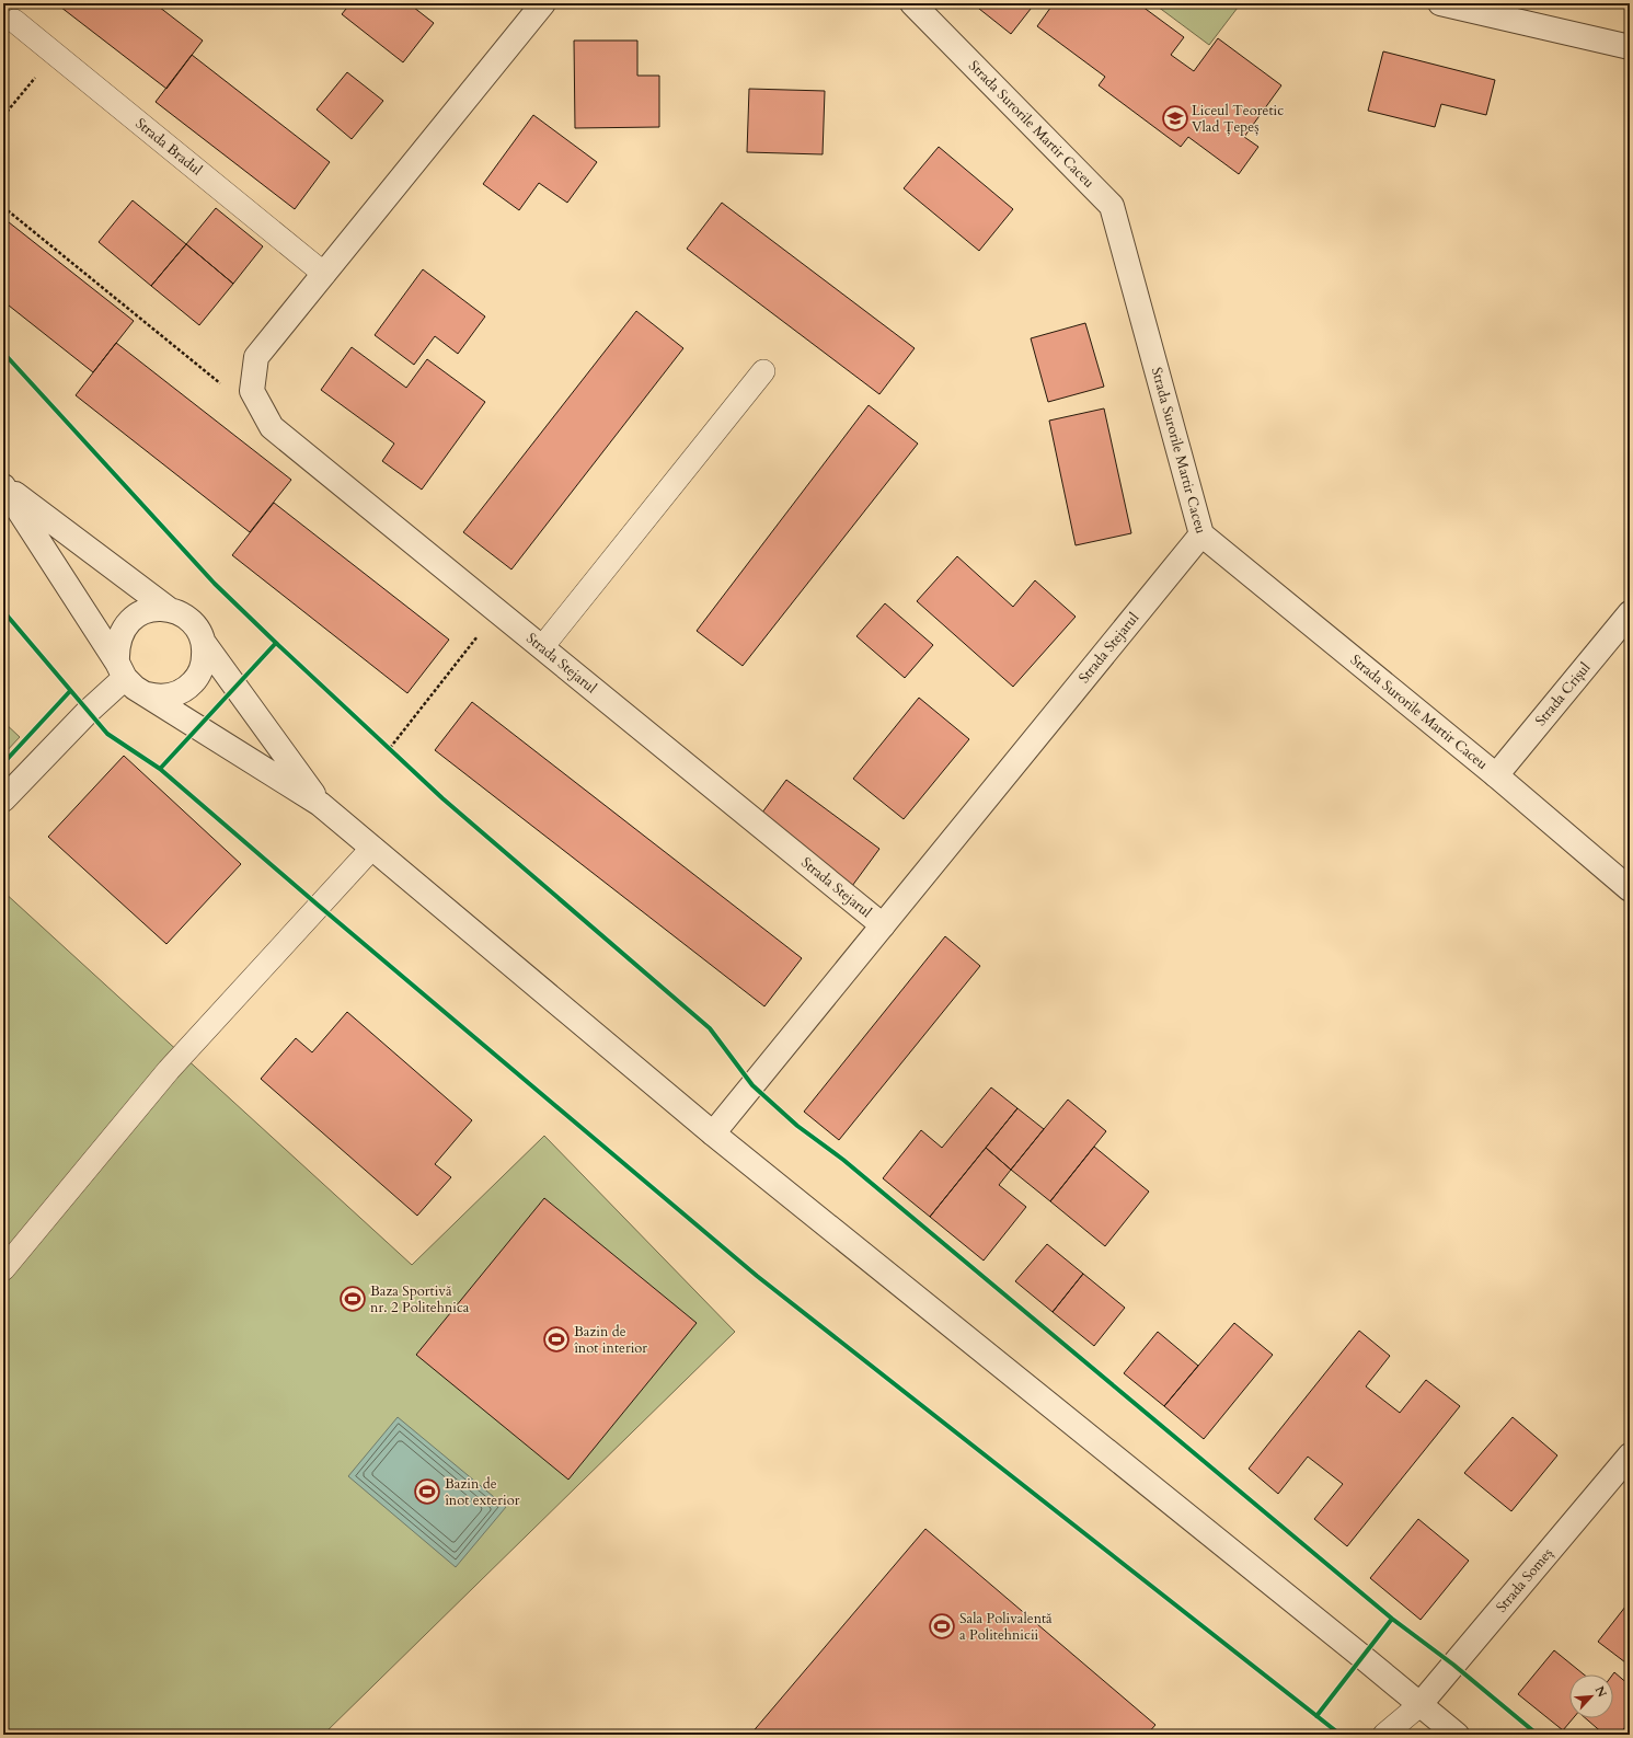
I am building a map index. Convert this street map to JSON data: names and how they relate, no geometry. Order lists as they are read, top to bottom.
{
  "streets": {
    "street": [
      "Strada Surorile Martir Caceu",
      "Strada Stejarul",
      "Strada Crișul",
      "Strada Someș"
    ],
    "lane": ["Strada Bradul"]
  },
  "crossings": [
    ["Strada Surorile Martir Caceu", "Strada Stejarul"],
    ["Strada Surorile Martir Caceu", "Strada Crișul"]
  ],
  "places": {
    "school or university": ["Liceul Teoretic Vlad Țepeș"],
    "sports": [
      "Baza Sportivă nr. 2 Politehnica",
      "Bazin de înot interior",
      "Bazin de înot exterior",
      "Sala Polivalentă a Politehnicii"
    ]
  },
  "north": "top right"
}
